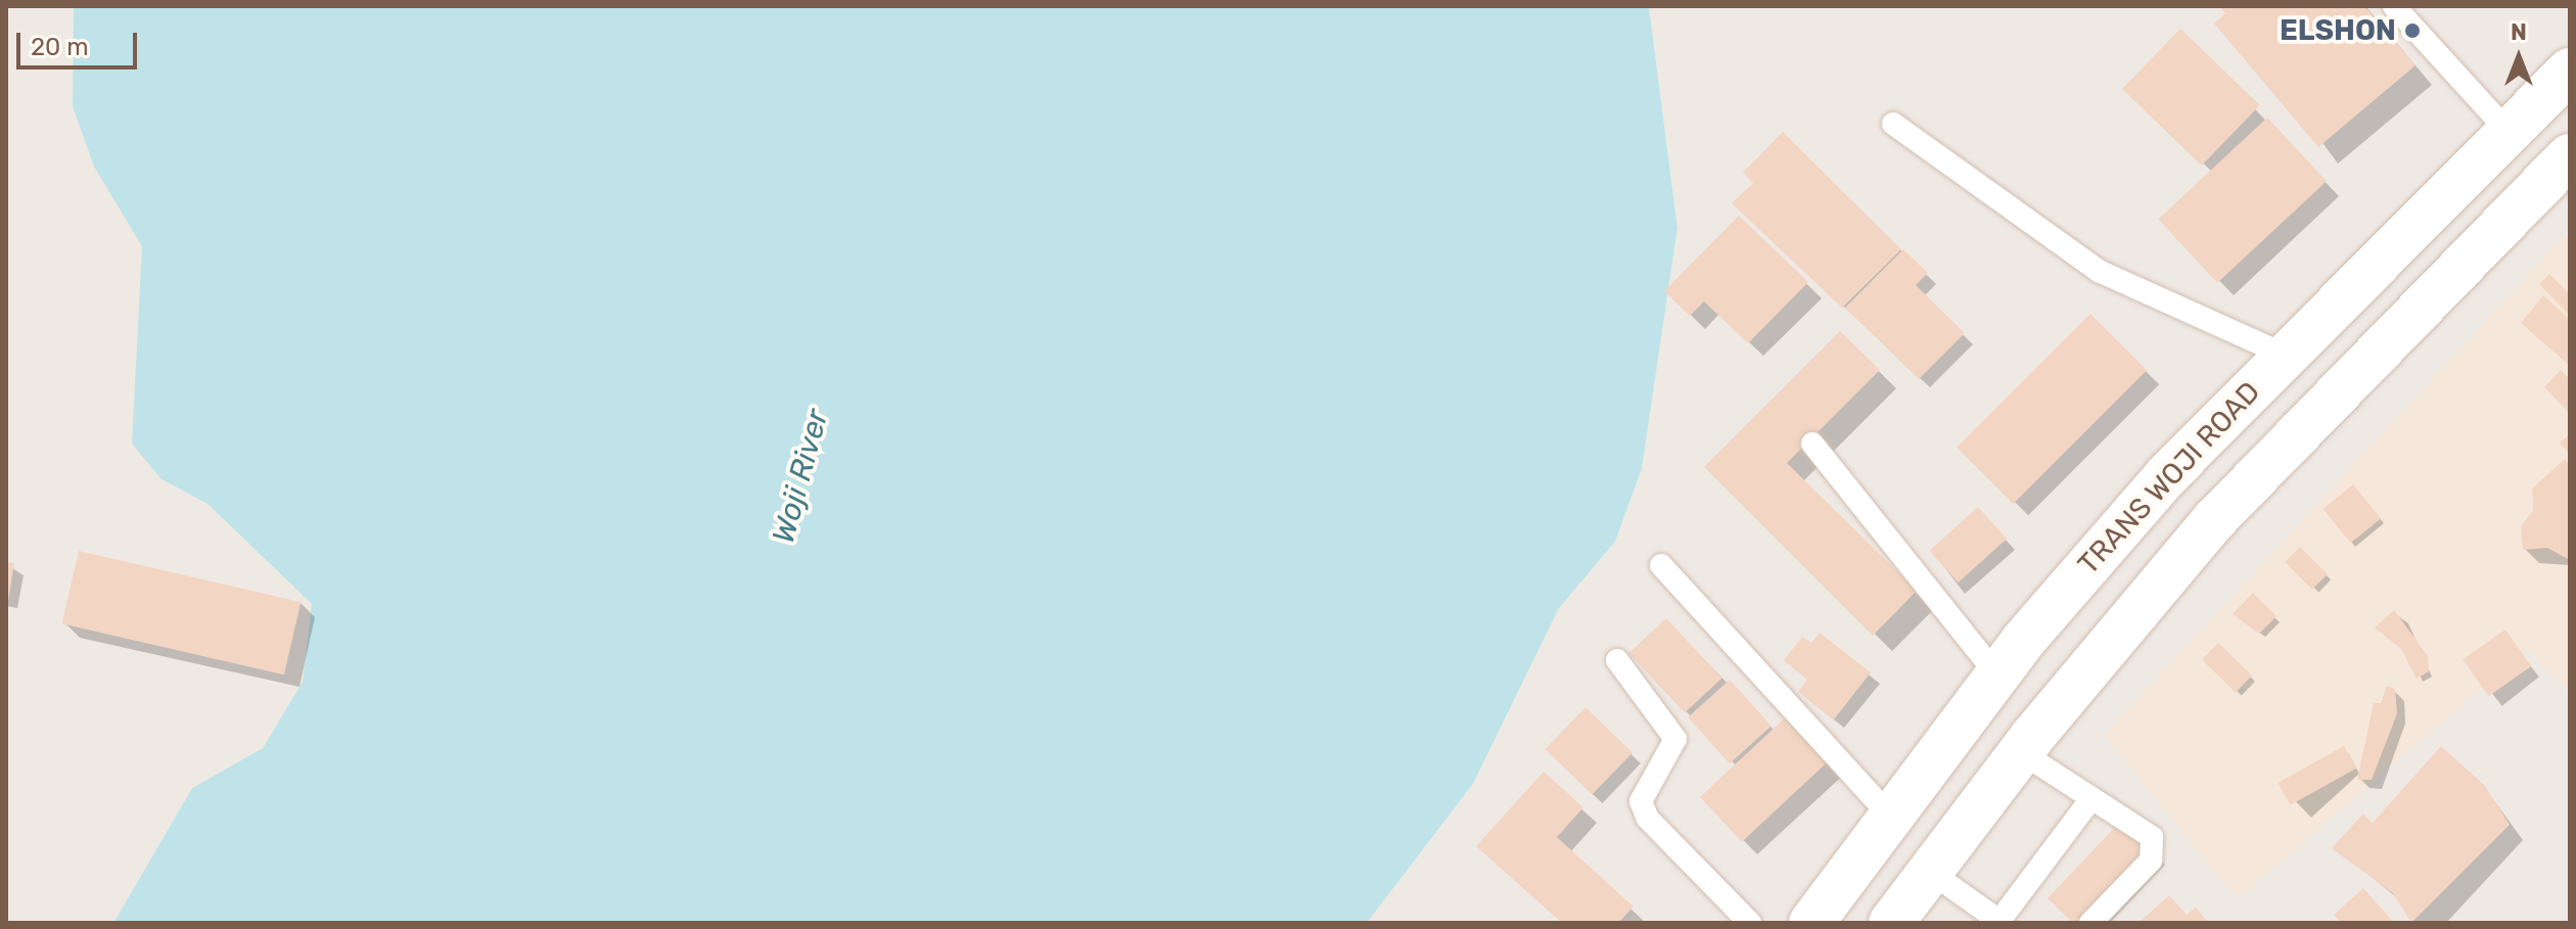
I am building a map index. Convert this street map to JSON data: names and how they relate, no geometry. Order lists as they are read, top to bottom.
{
  "streets": {
    "main road": ["TRANS WOJI ROAD"]
  },
  "water": ["Woji River"],
  "places": ["ELSHON"],
  "scale_bar": "20 m",
  "north": "top"
}
